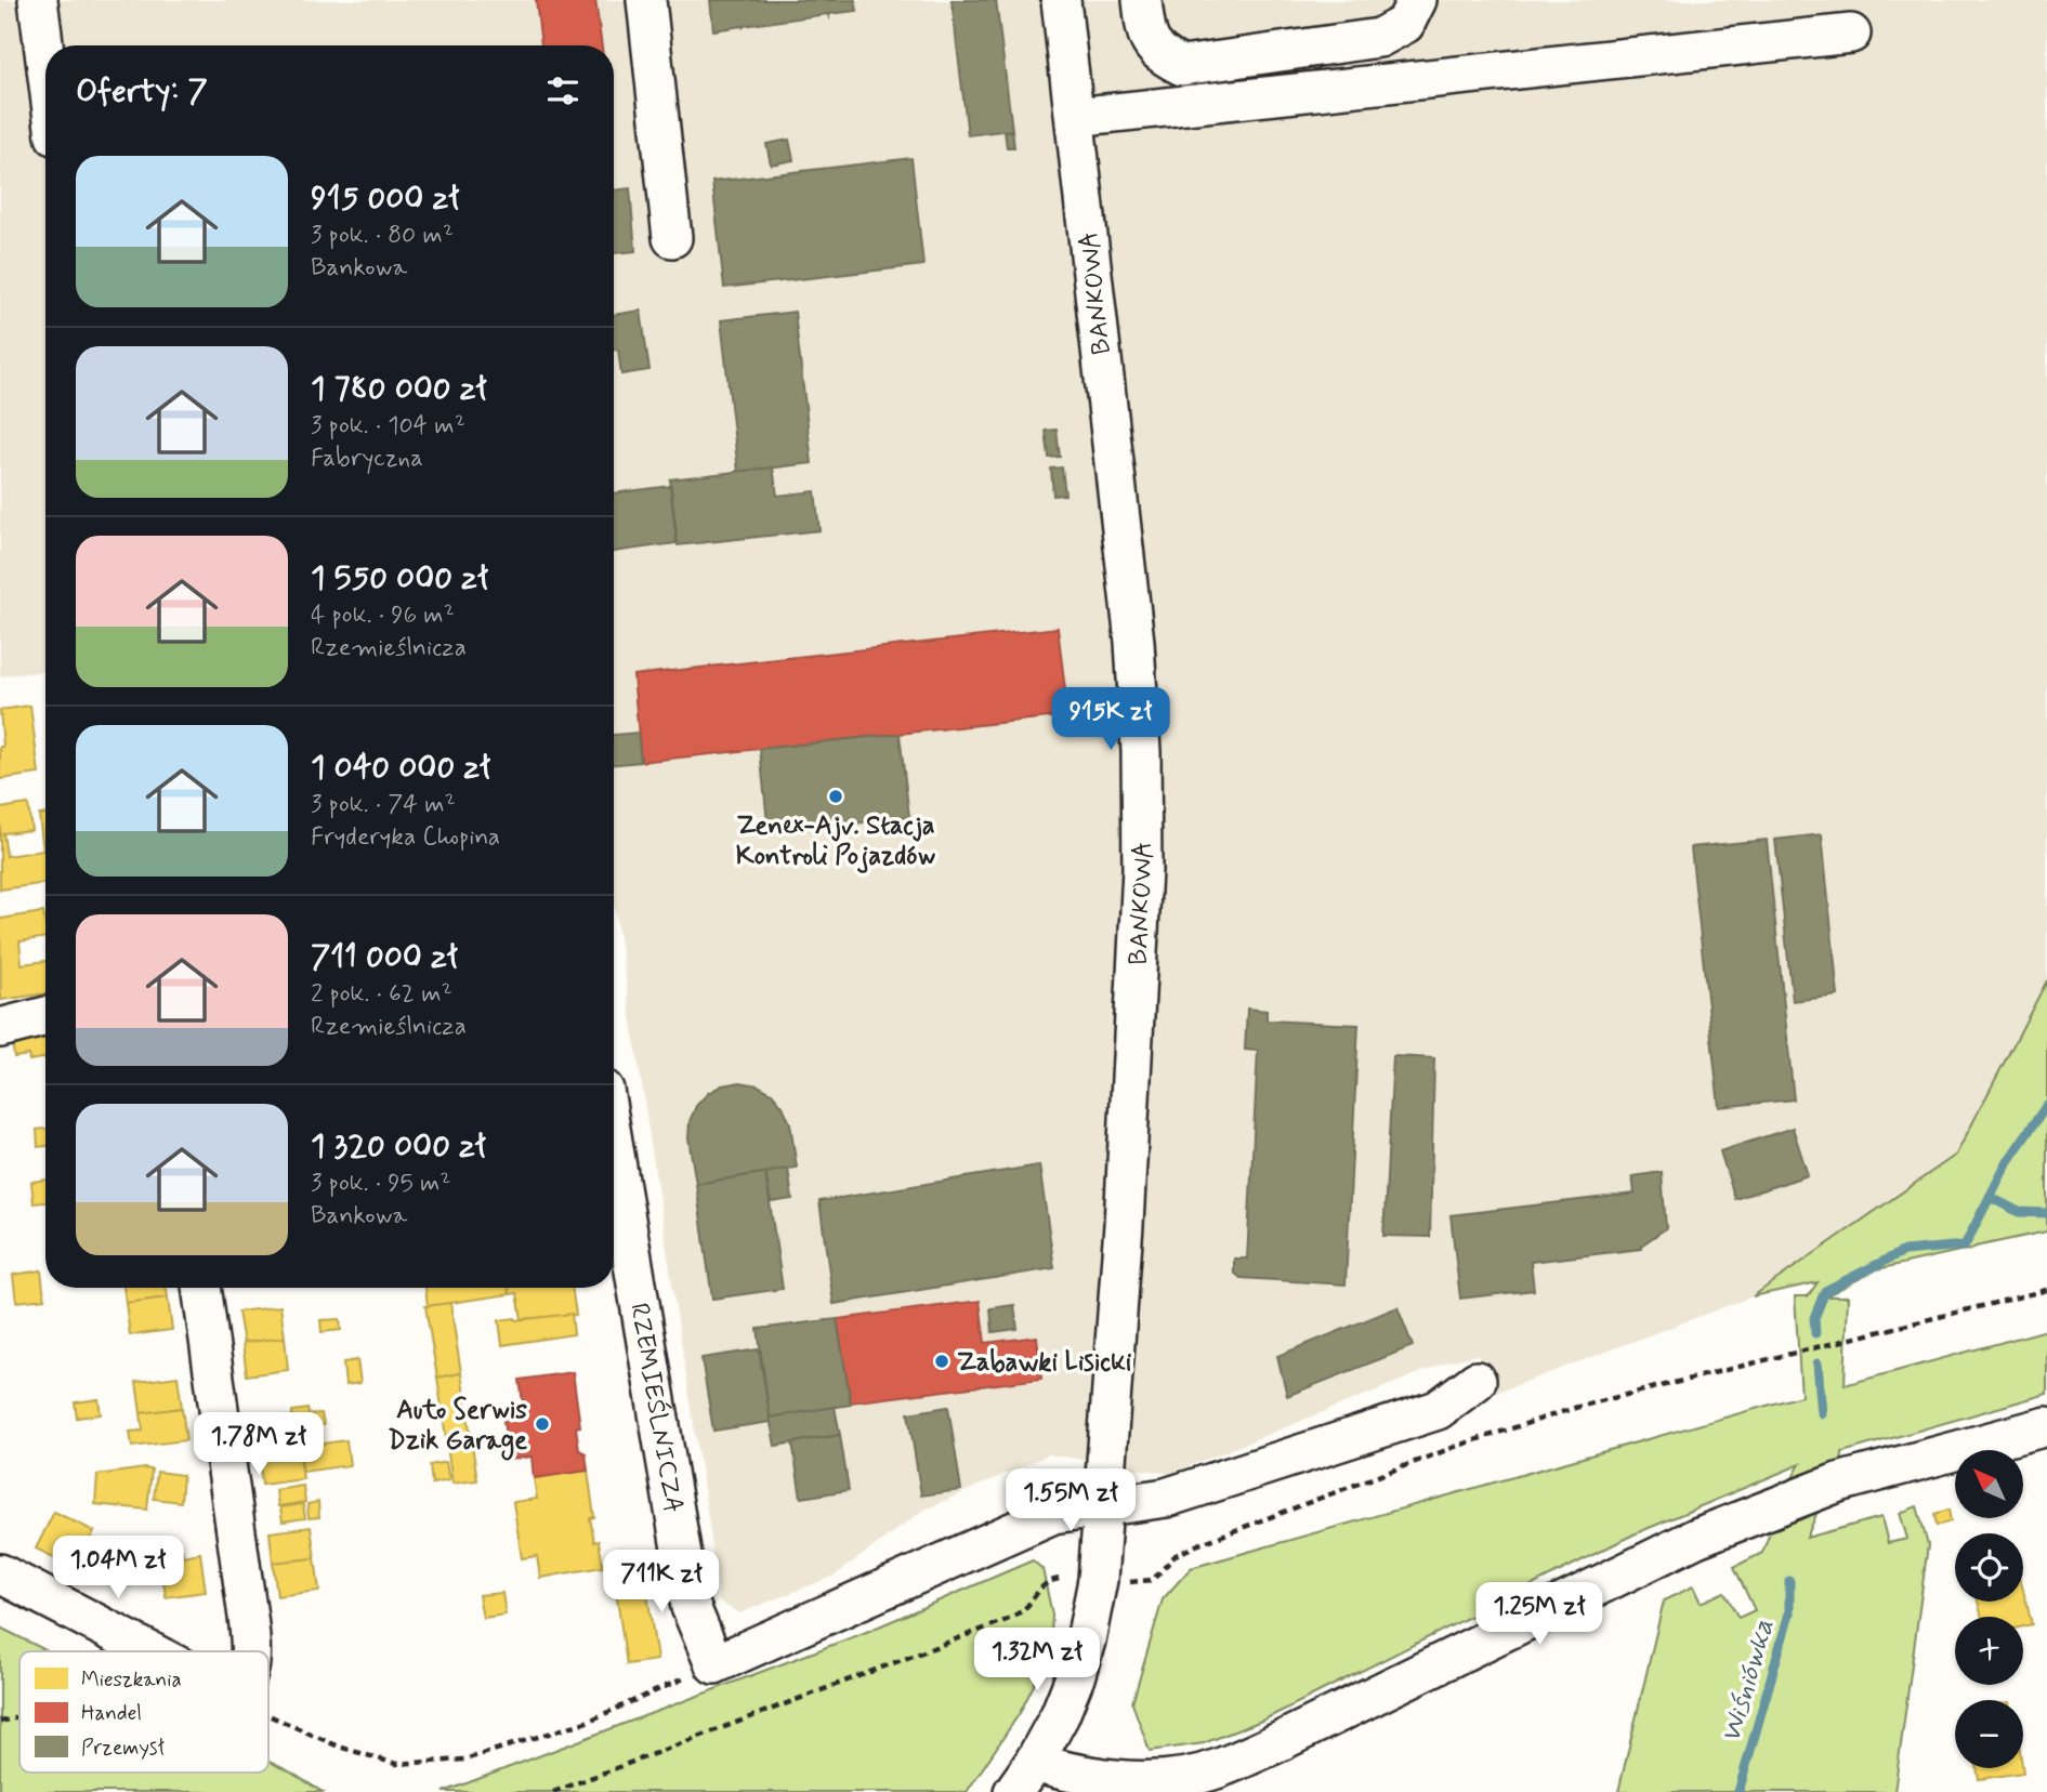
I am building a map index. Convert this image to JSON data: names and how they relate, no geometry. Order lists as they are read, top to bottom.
{
  "streets": {
    "street": ["BANKOWA", "RZEMIEŚLNICZA"]
  },
  "water": ["Wiśniówka"],
  "places": ["Zenex-Ajv. Stacja Kontroli Pojazdów", "Zabawki Lisicki", "Auto Serwis Dzik Garage"],
  "legend": ["Mieszkania", "Handel", "Przemysł"],
  "north": "top left",
  "page": {
    "heading": "Oferty: 7",
    "list": [
      {
        "name": "915 000 zł",
        "note": "3 pok. · 80 m² · Bankowa"
      },
      {
        "name": "1 780 000 zł",
        "note": "3 pok. · 104 m² · Fabryczna"
      },
      {
        "name": "1 550 000 zł",
        "note": "4 pok. · 96 m² · Rzemieślnicza"
      },
      {
        "name": "1 040 000 zł",
        "note": "3 pok. · 74 m² · Fryderyka Chopina"
      },
      {
        "name": "711 000 zł",
        "note": "2 pok. · 62 m² · Rzemieślnicza"
      },
      {
        "name": "1 320 000 zł",
        "note": "3 pok. · 95 m² · Bankowa"
      }
    ],
    "price": [
      "915K zł",
      "1.78M zł",
      "1.55M zł",
      "1.04M zł",
      "711K zł",
      "1.25M zł",
      "1.32M zł"
    ],
    "map_buttons": ["+", "−"]
  }
}
